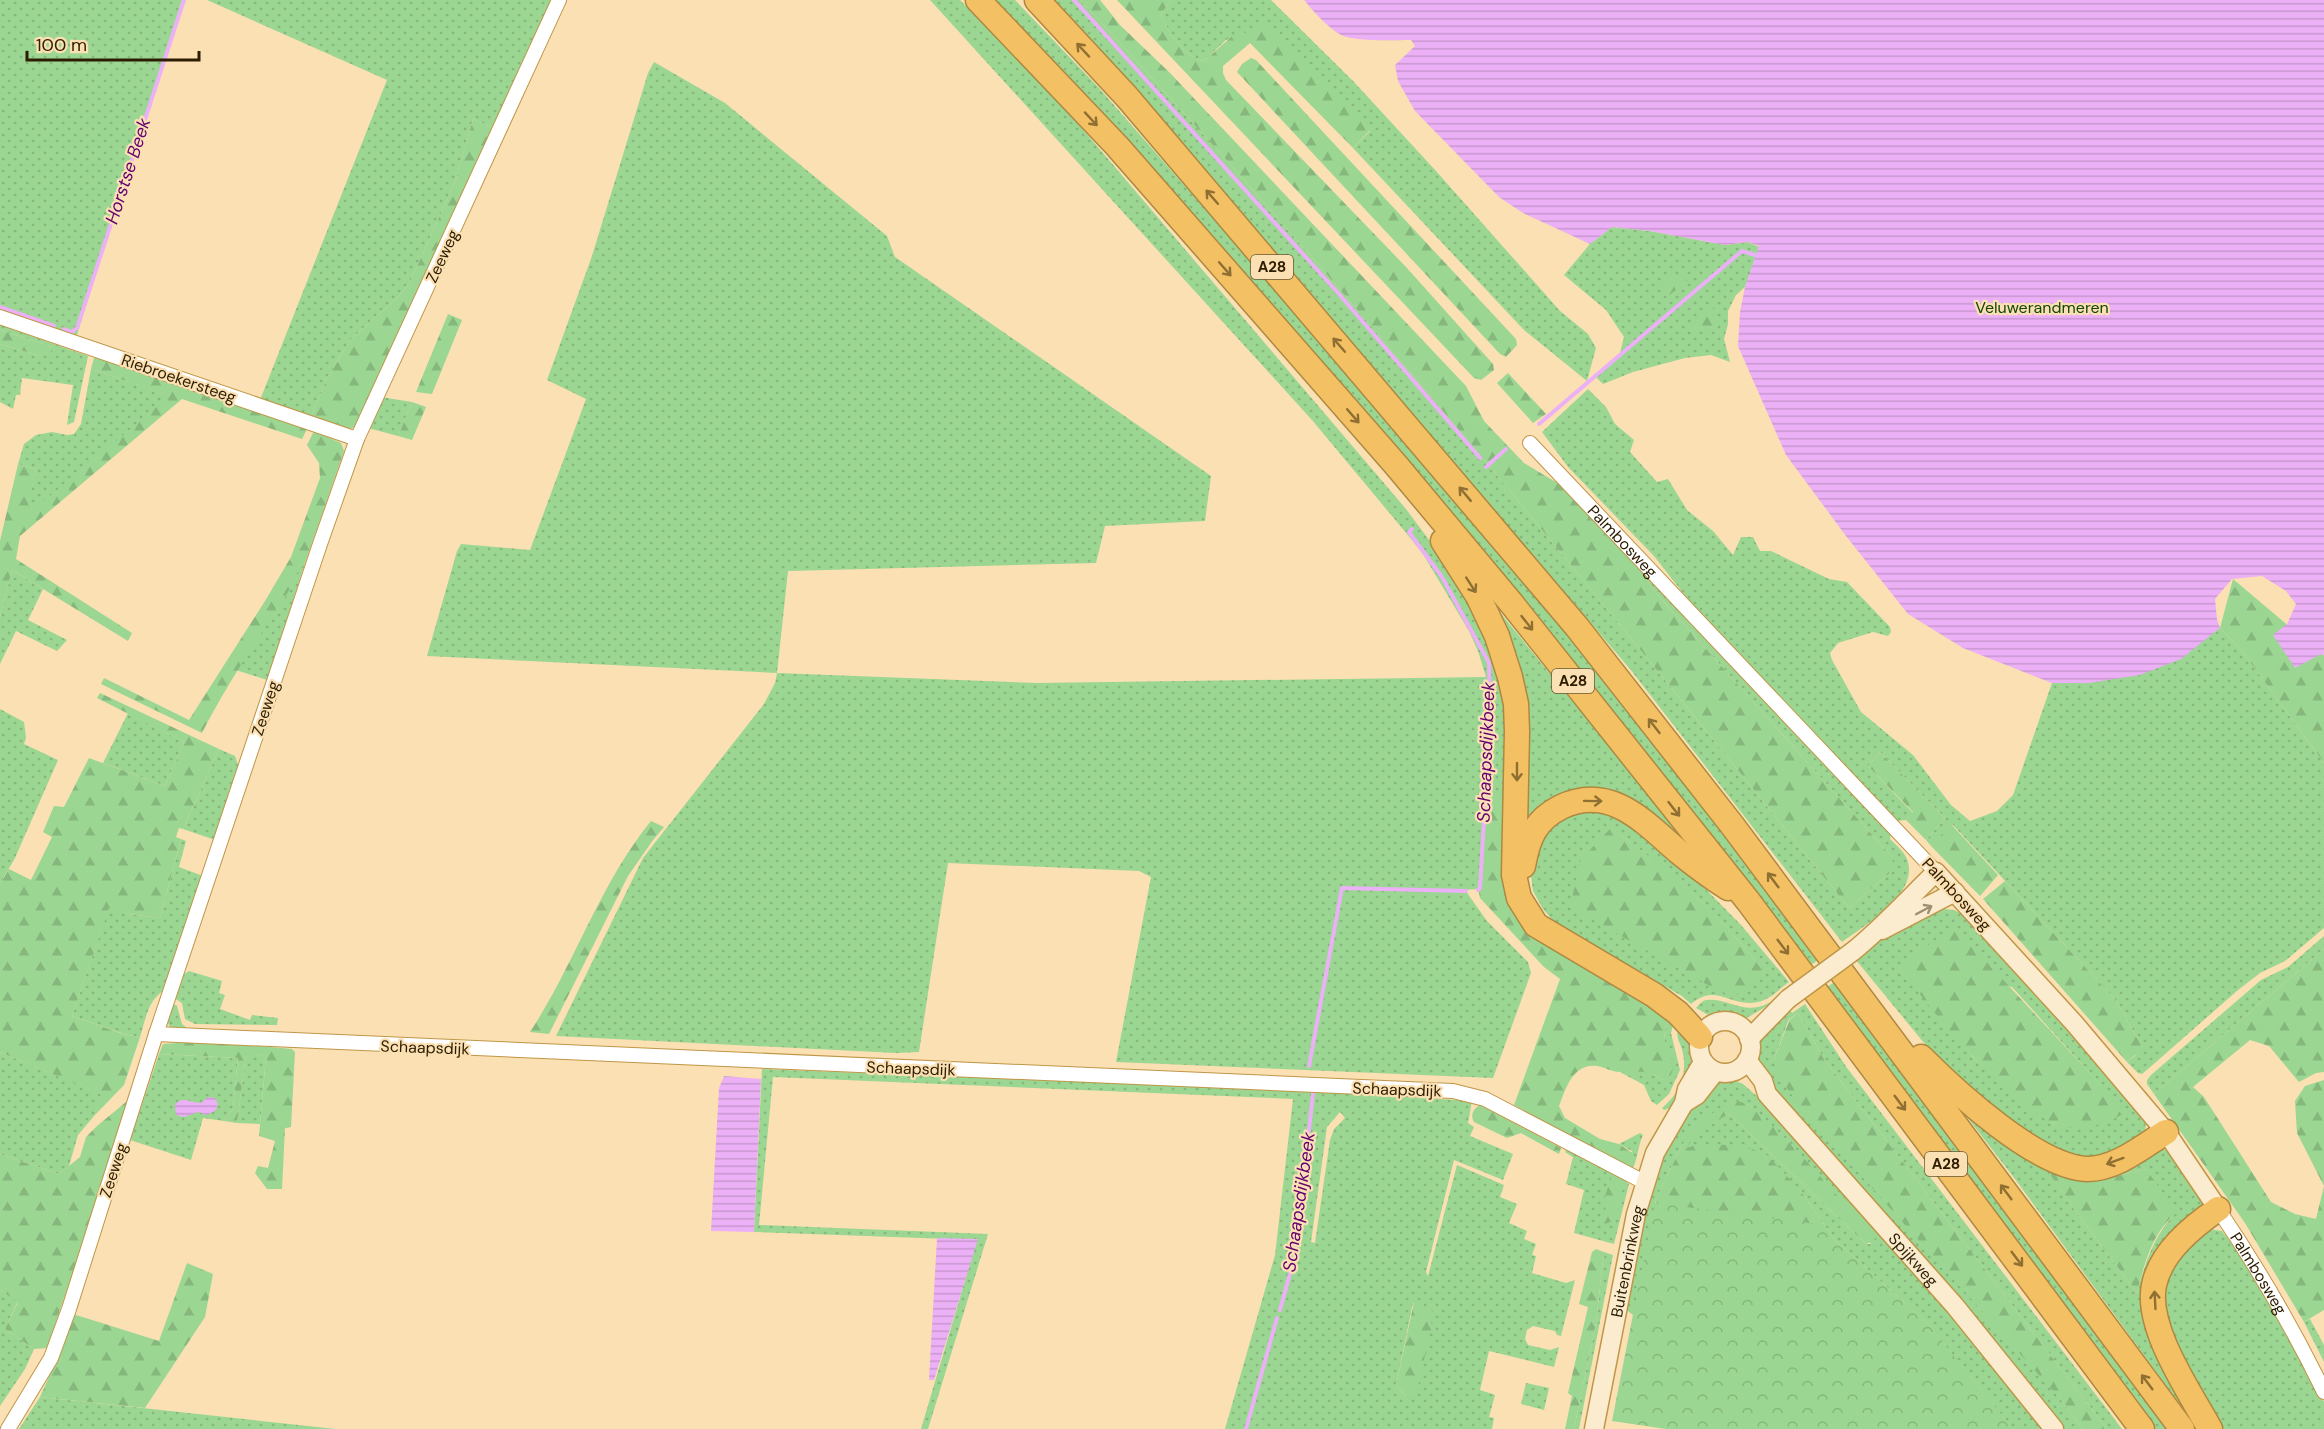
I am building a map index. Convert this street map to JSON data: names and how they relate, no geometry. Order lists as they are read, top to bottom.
{
  "streets": {
    "highway": ["A28"],
    "main road": ["Palmbosweg", "Spijkweg", "Buitenbrinkweg"],
    "street": ["Zeeweg", "Riebroekersteeg", "Schaapsdijk"]
  },
  "crossings": [
    ["Zeeweg", "Riebroekersteeg"],
    ["Zeeweg", "Schaapsdijk"],
    ["A28", "Palmbosweg"],
    ["A28", "Spijkweg"],
    ["A28", "Buitenbrinkweg"],
    ["Schaapsdijk", "Buitenbrinkweg"],
    ["Spijkweg", "Buitenbrinkweg"]
  ],
  "water": ["Horstse Beek", "Schaapsdijkbeek"],
  "parks": ["Veluwerandmeren"],
  "scale_bar": "100 m"
}
